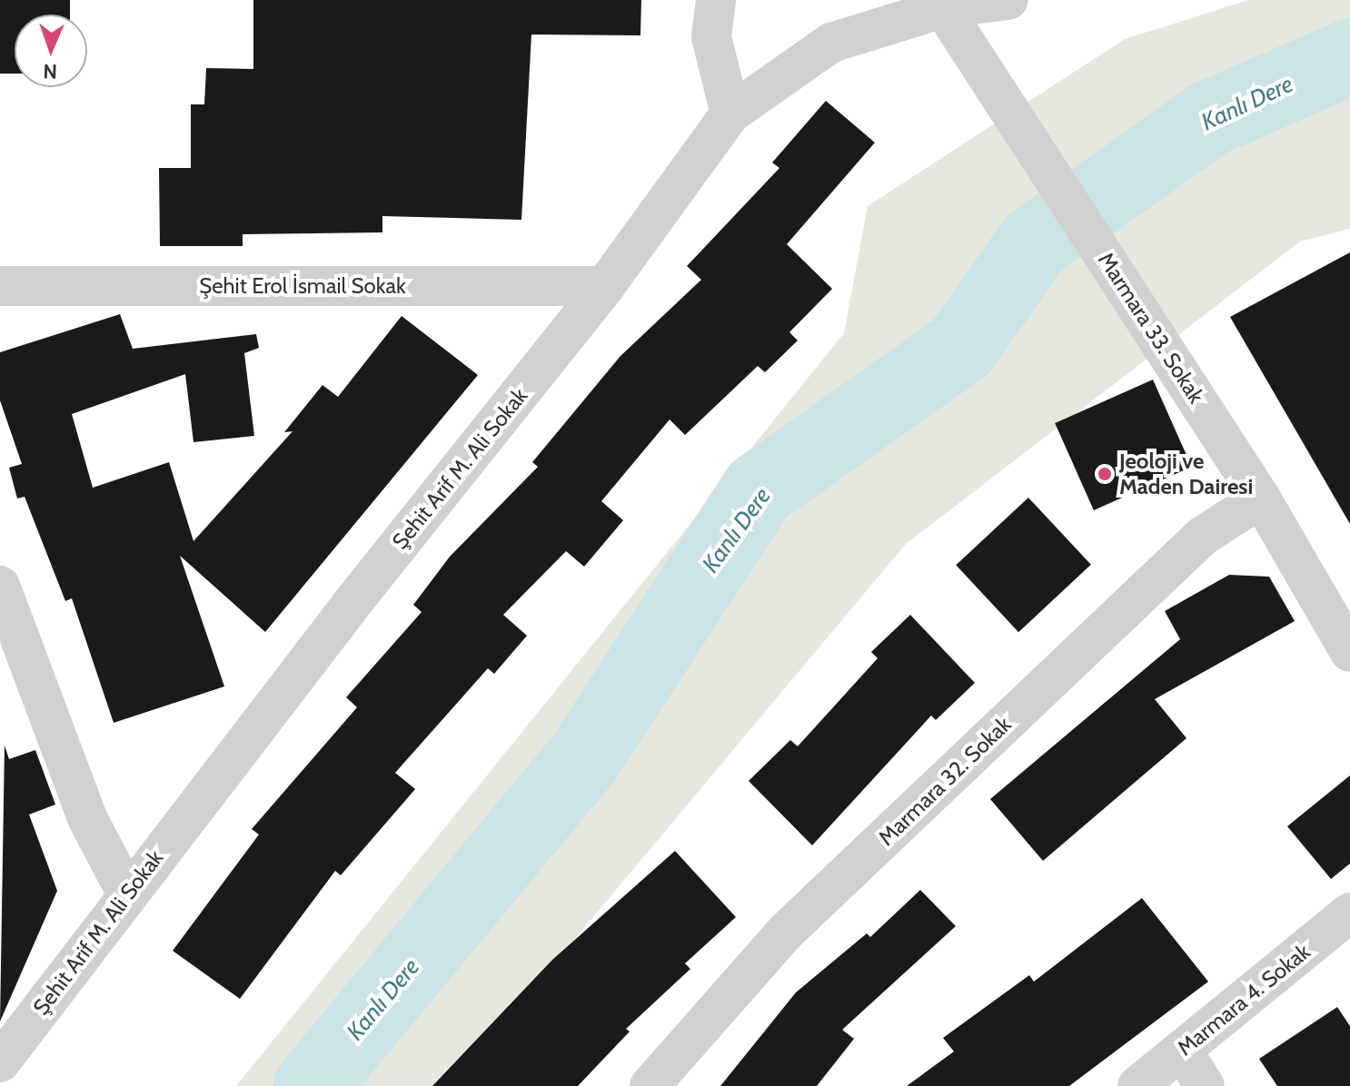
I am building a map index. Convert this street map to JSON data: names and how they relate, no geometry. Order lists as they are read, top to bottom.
{
  "streets": {
    "street": [
      "Şehit Erol İsmail Sokak",
      "Marmara 33. Sokak",
      "Şehit Arif M. Ali Sokak",
      "Marmara 32. Sokak",
      "Marmara 4. Sokak"
    ]
  },
  "crossings": [
    ["Şehit Erol İsmail Sokak", "Şehit Arif M. Ali Sokak"],
    ["Marmara 33. Sokak", "Şehit Arif M. Ali Sokak"],
    ["Marmara 33. Sokak", "Marmara 32. Sokak"]
  ],
  "water": ["Kanlı Dere"],
  "places": ["Jeoloji ve Maden Dairesi"],
  "north": "bottom"
}
